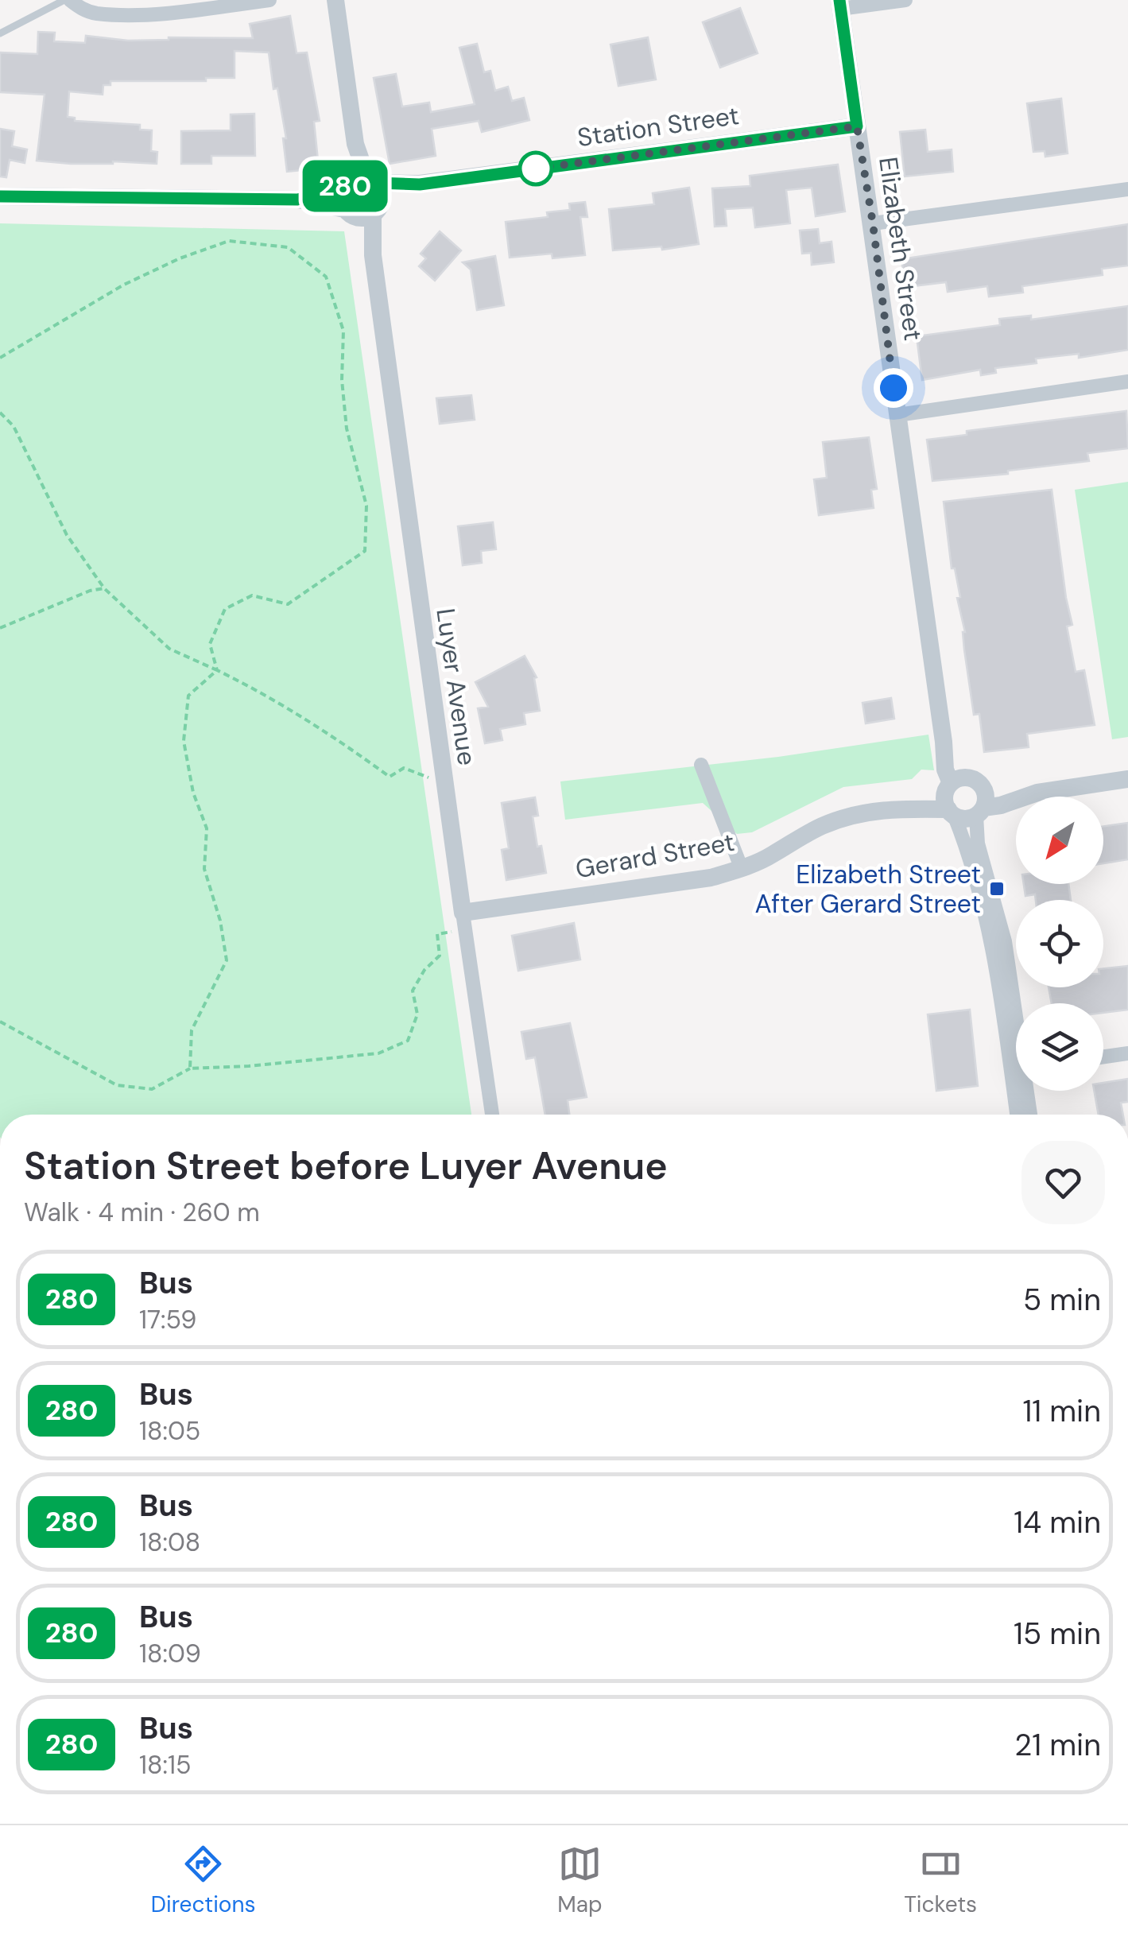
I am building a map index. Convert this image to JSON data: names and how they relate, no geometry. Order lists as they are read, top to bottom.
{
  "streets": {
    "street": [
      "Station Street",
      "Elizabeth Street",
      "Luyer Avenue",
      "Gerard Street"
    ]
  },
  "crossings": [
    ["Station Street", "Elizabeth Street"],
    ["Station Street", "Luyer Avenue"],
    ["Elizabeth Street", "Gerard Street"],
    ["Luyer Avenue", "Gerard Street"]
  ],
  "places": {
    "transit": ["Elizabeth Street After Gerard Street"]
  },
  "lines": ["bus line 280"],
  "north": "bottom left",
  "page": {
    "on_map": "280",
    "heading": ["Station Street before Luyer Avenue", "Walk · 4 min · 260 m"],
    "list": [
      {
        "mark": "280",
        "name": "Bus",
        "note": "17:59",
        "value": "5 min"
      },
      {
        "mark": "280",
        "name": "Bus",
        "note": "18:05",
        "value": "11 min"
      },
      {
        "mark": "280",
        "name": "Bus",
        "note": "18:08",
        "value": "14 min"
      },
      {
        "mark": "280",
        "name": "Bus",
        "note": "18:09",
        "value": "15 min"
      },
      {
        "mark": "280",
        "name": "Bus",
        "note": "18:15",
        "value": "21 min"
      }
    ],
    "tabs": ["Directions", "Map", "Tickets"]
  }
}
